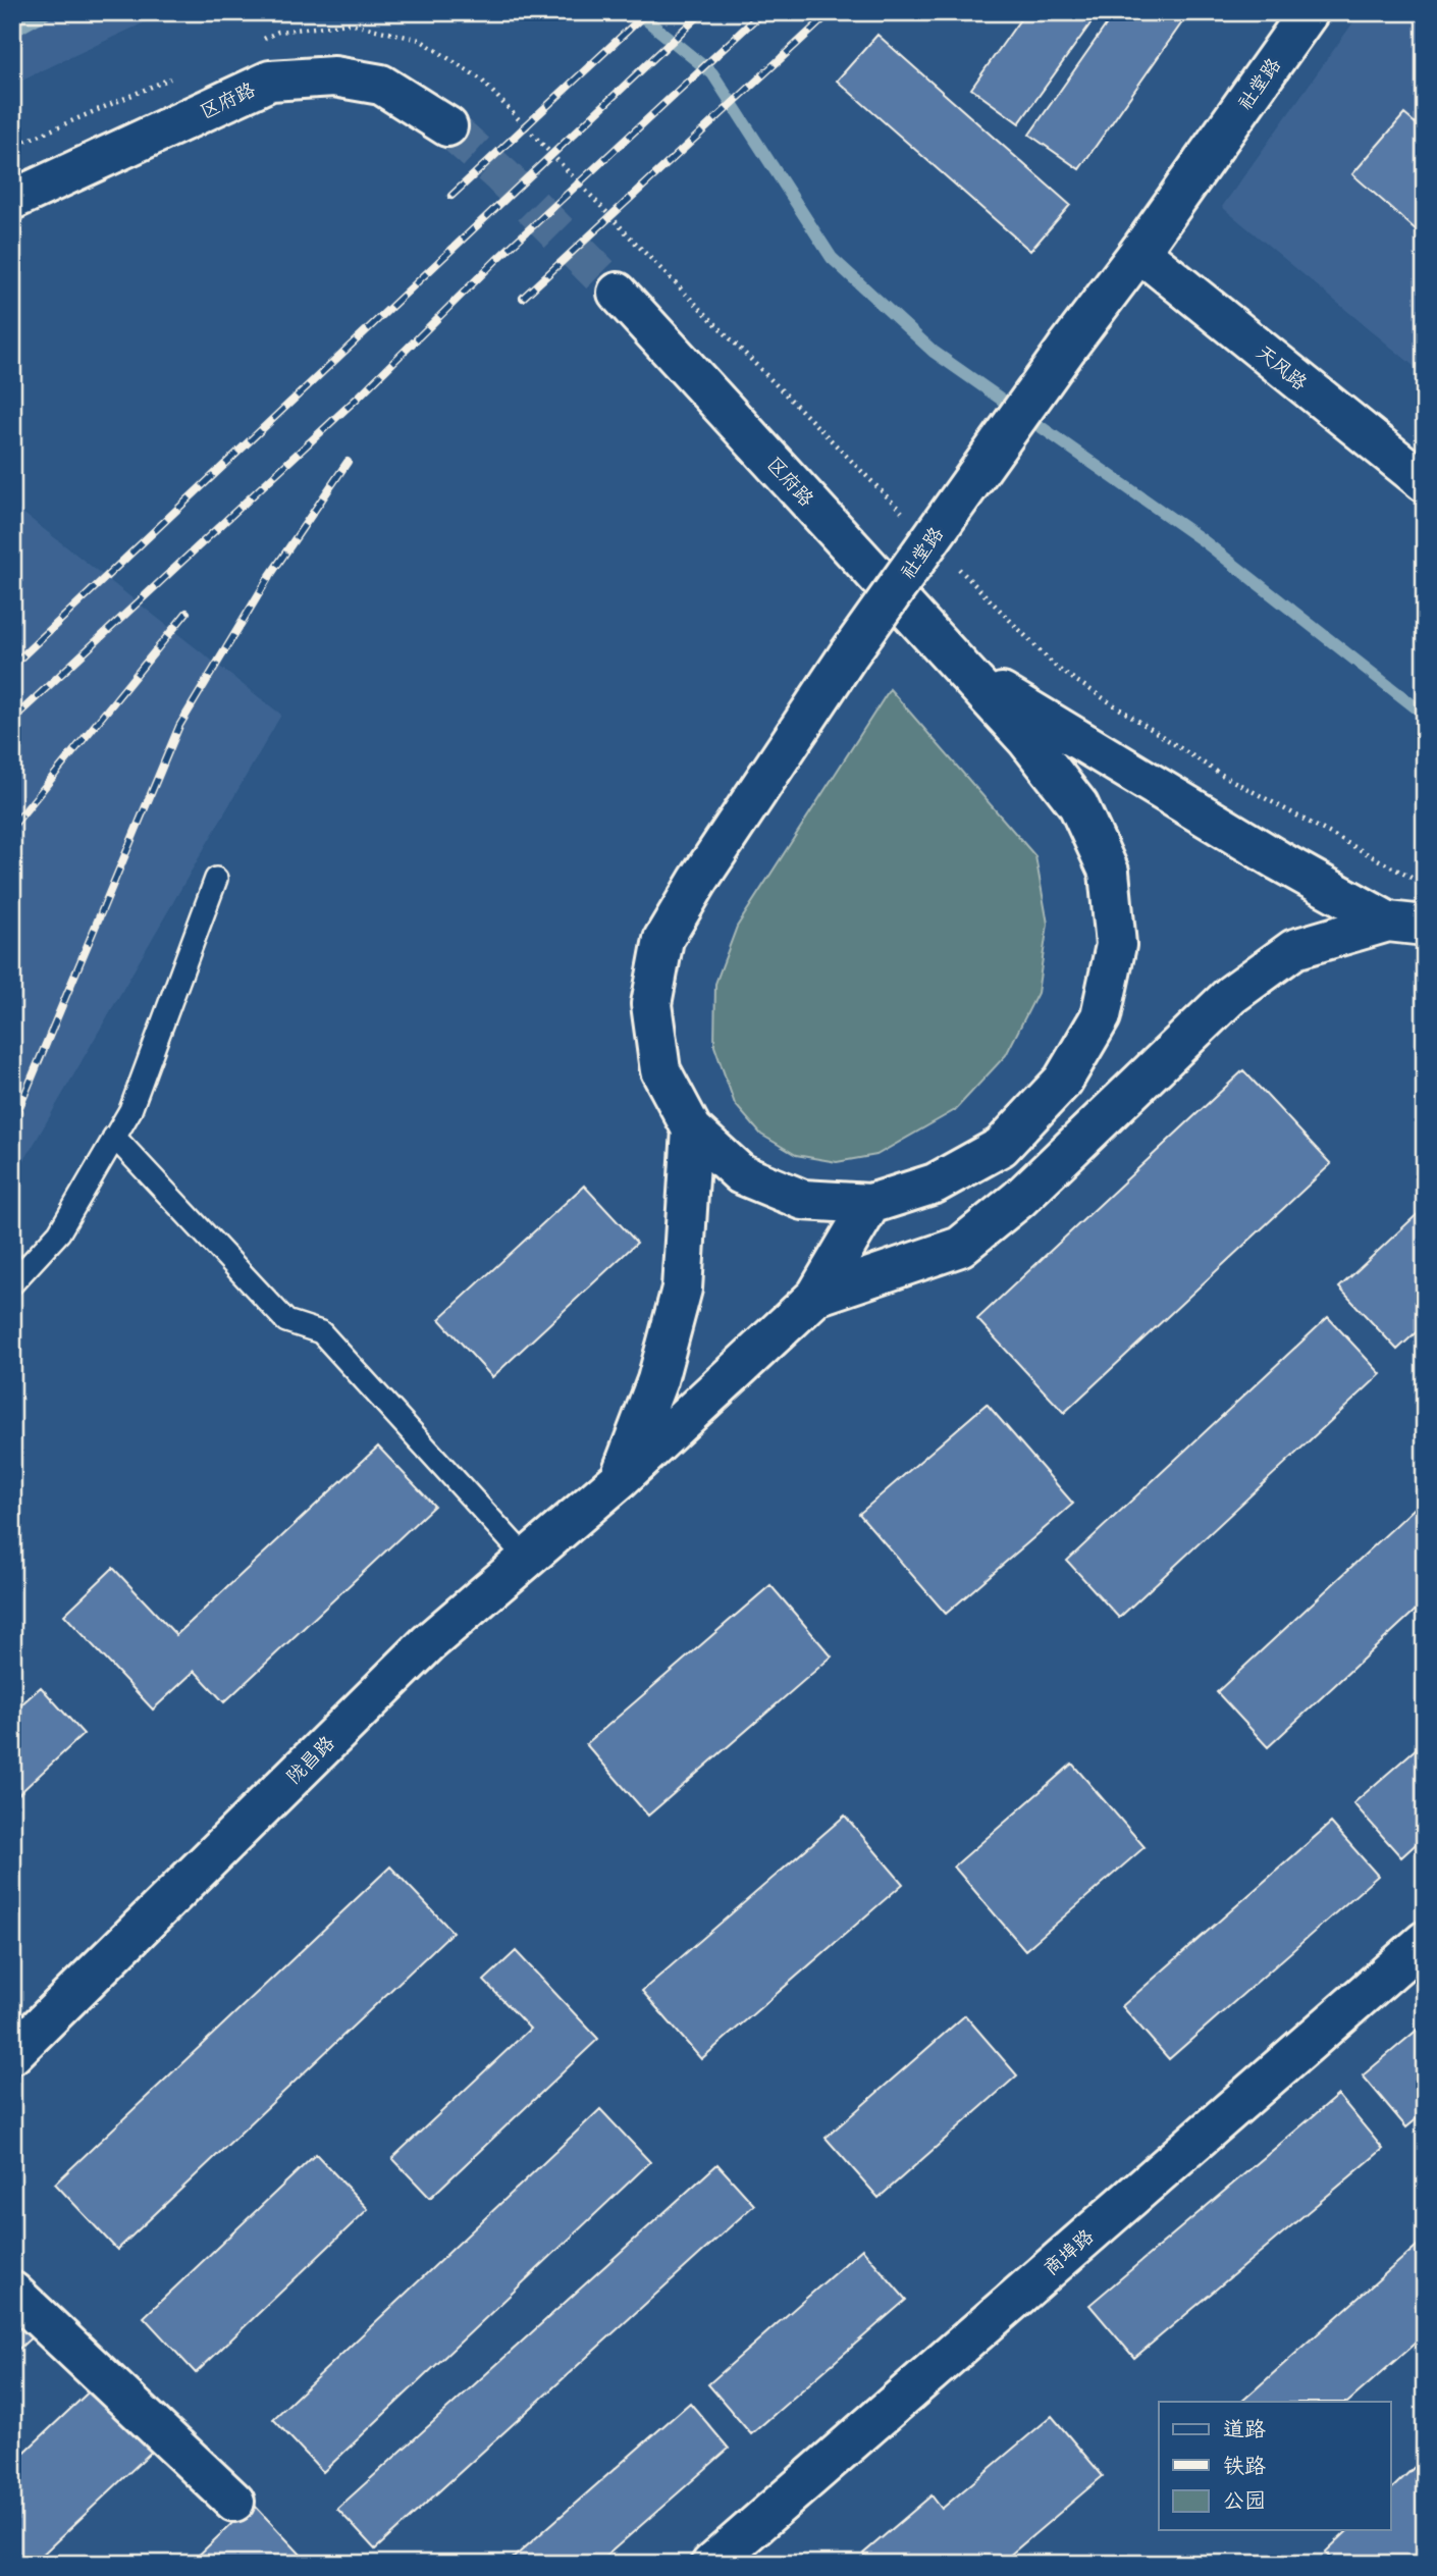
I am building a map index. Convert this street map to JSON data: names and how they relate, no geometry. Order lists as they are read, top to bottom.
{
  "streets": {
    "main road": [
      "社堂路",
      "区府路",
      "天风路",
      "陇昌路",
      "商埠路"
    ]
  },
  "crossings": [
    ["社堂路", "天风路"]
  ],
  "legend": ["道路", "铁路", "公园"]
}
